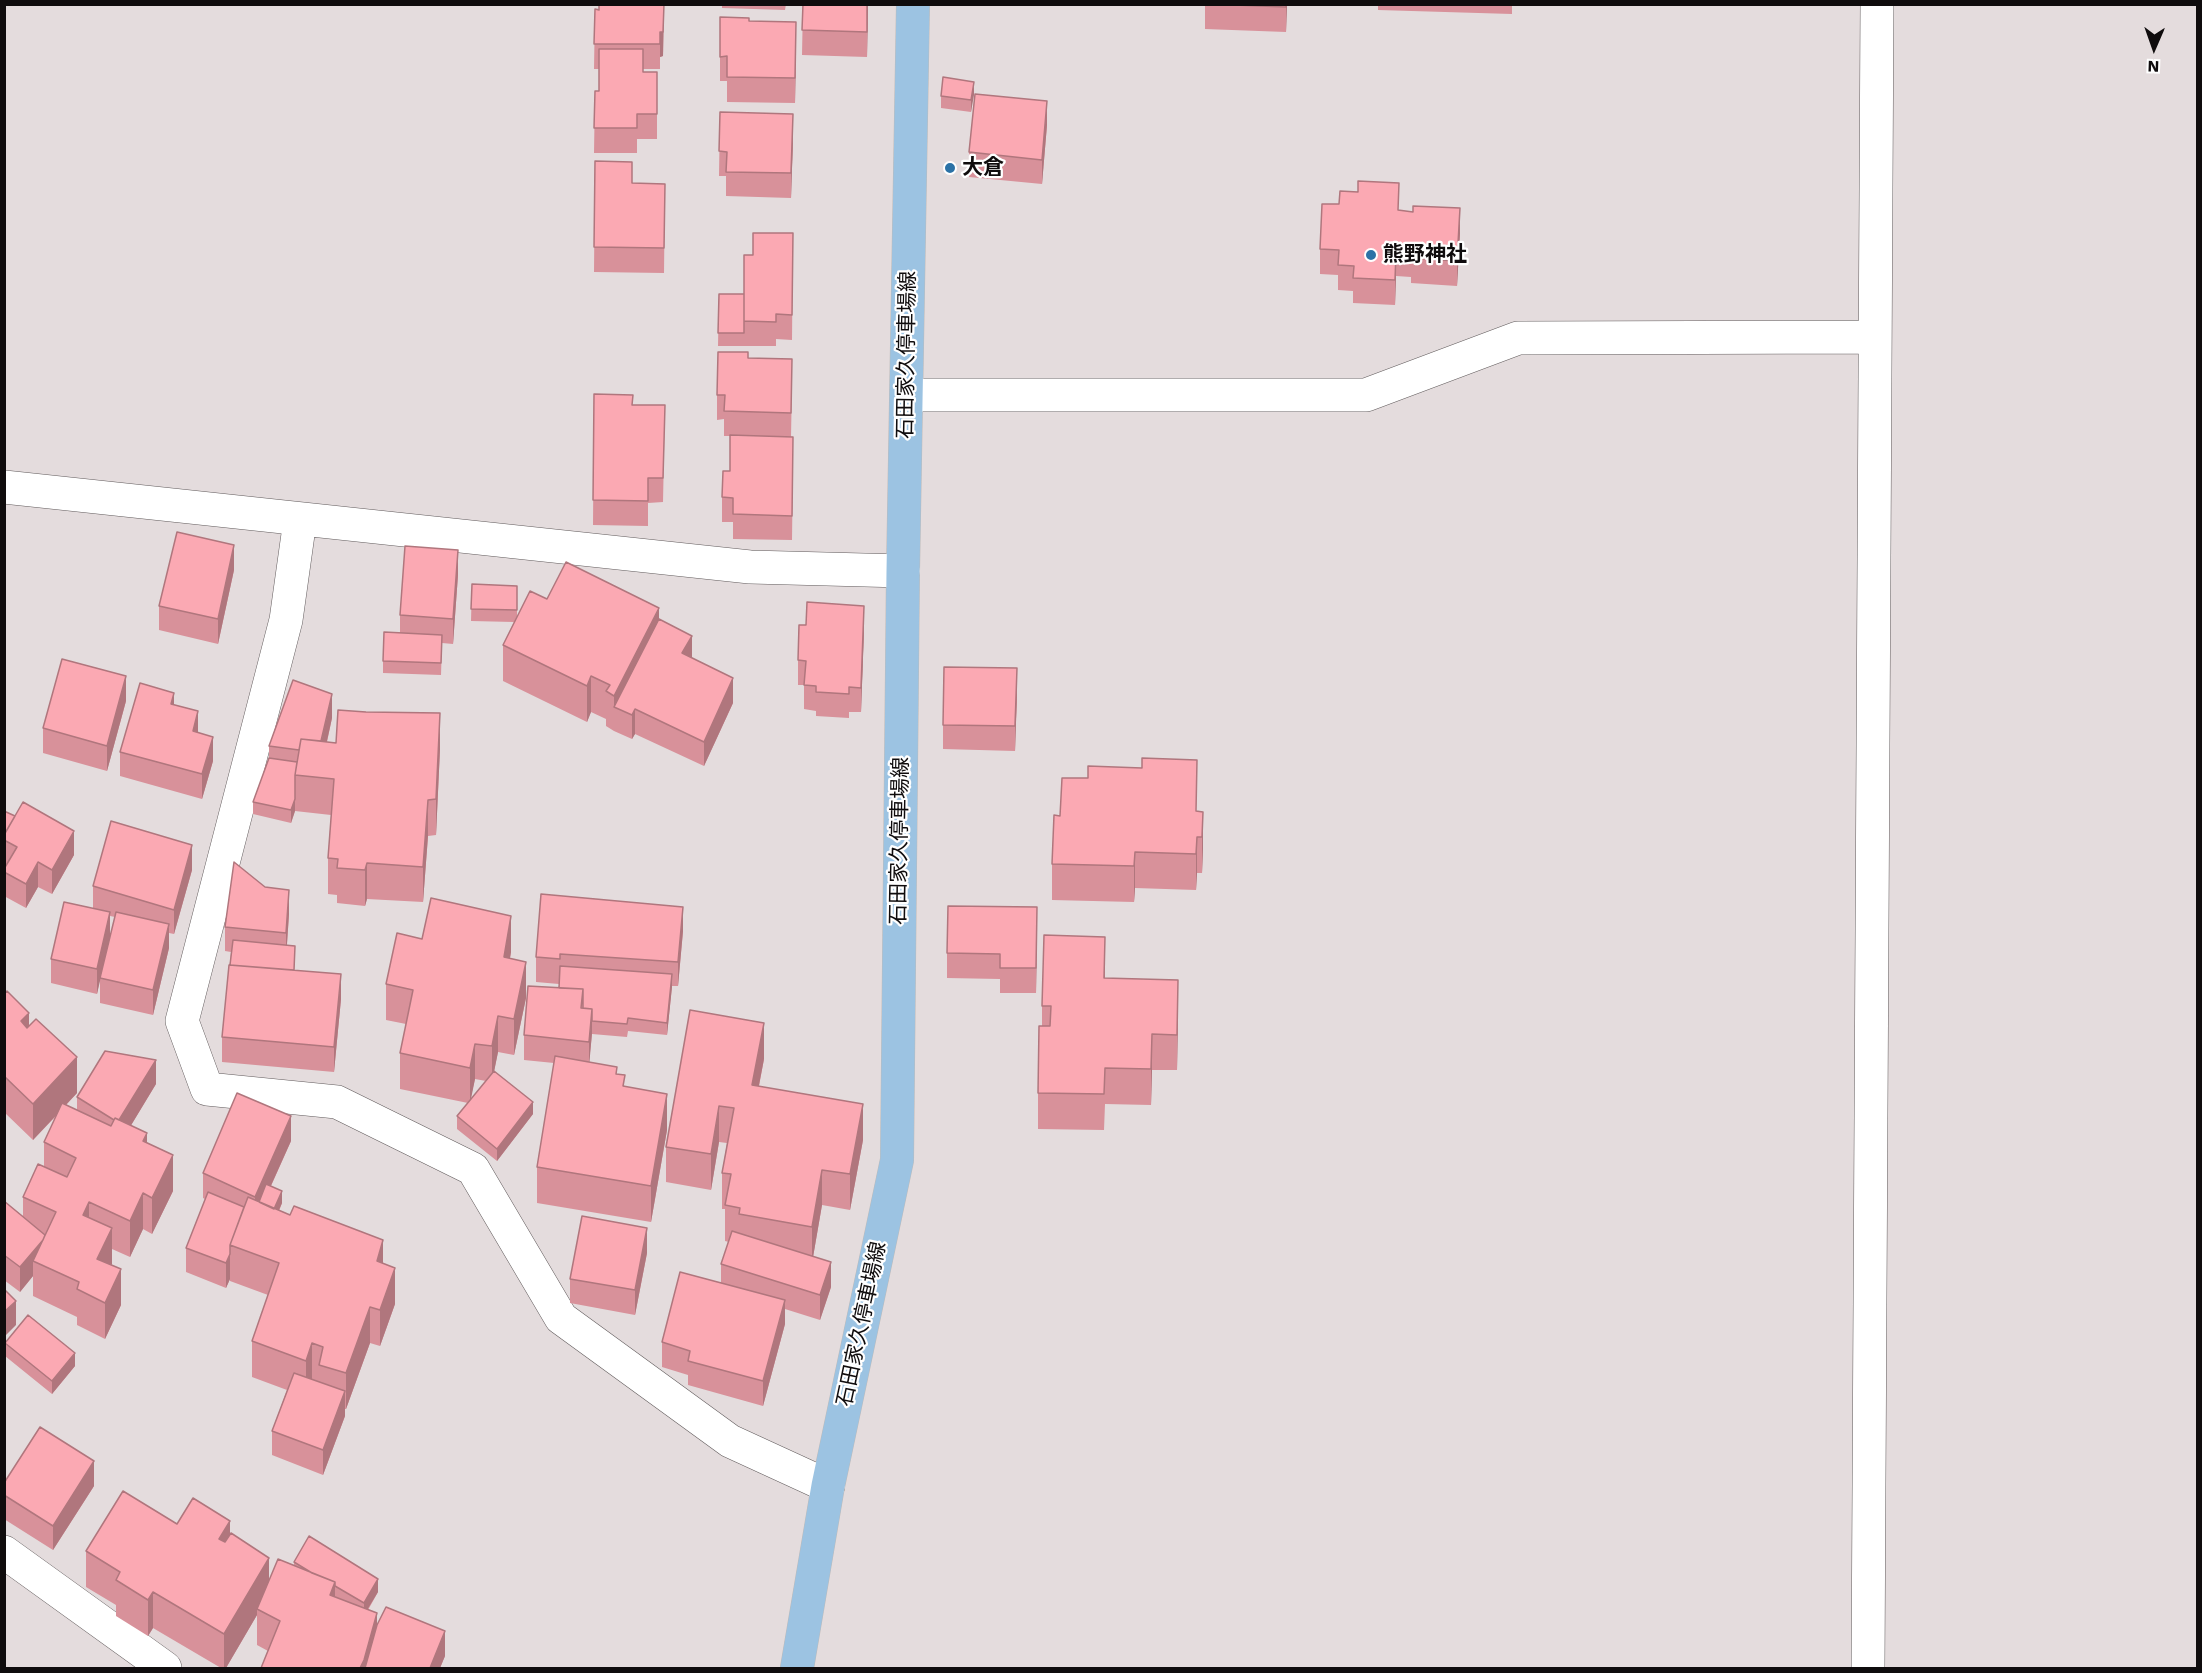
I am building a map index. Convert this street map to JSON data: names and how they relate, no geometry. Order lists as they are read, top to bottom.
{
  "streets": {
    "main road": ["石田家久停車場線"]
  },
  "places": ["大倉", "熊野神社"],
  "north": "bottom"
}
